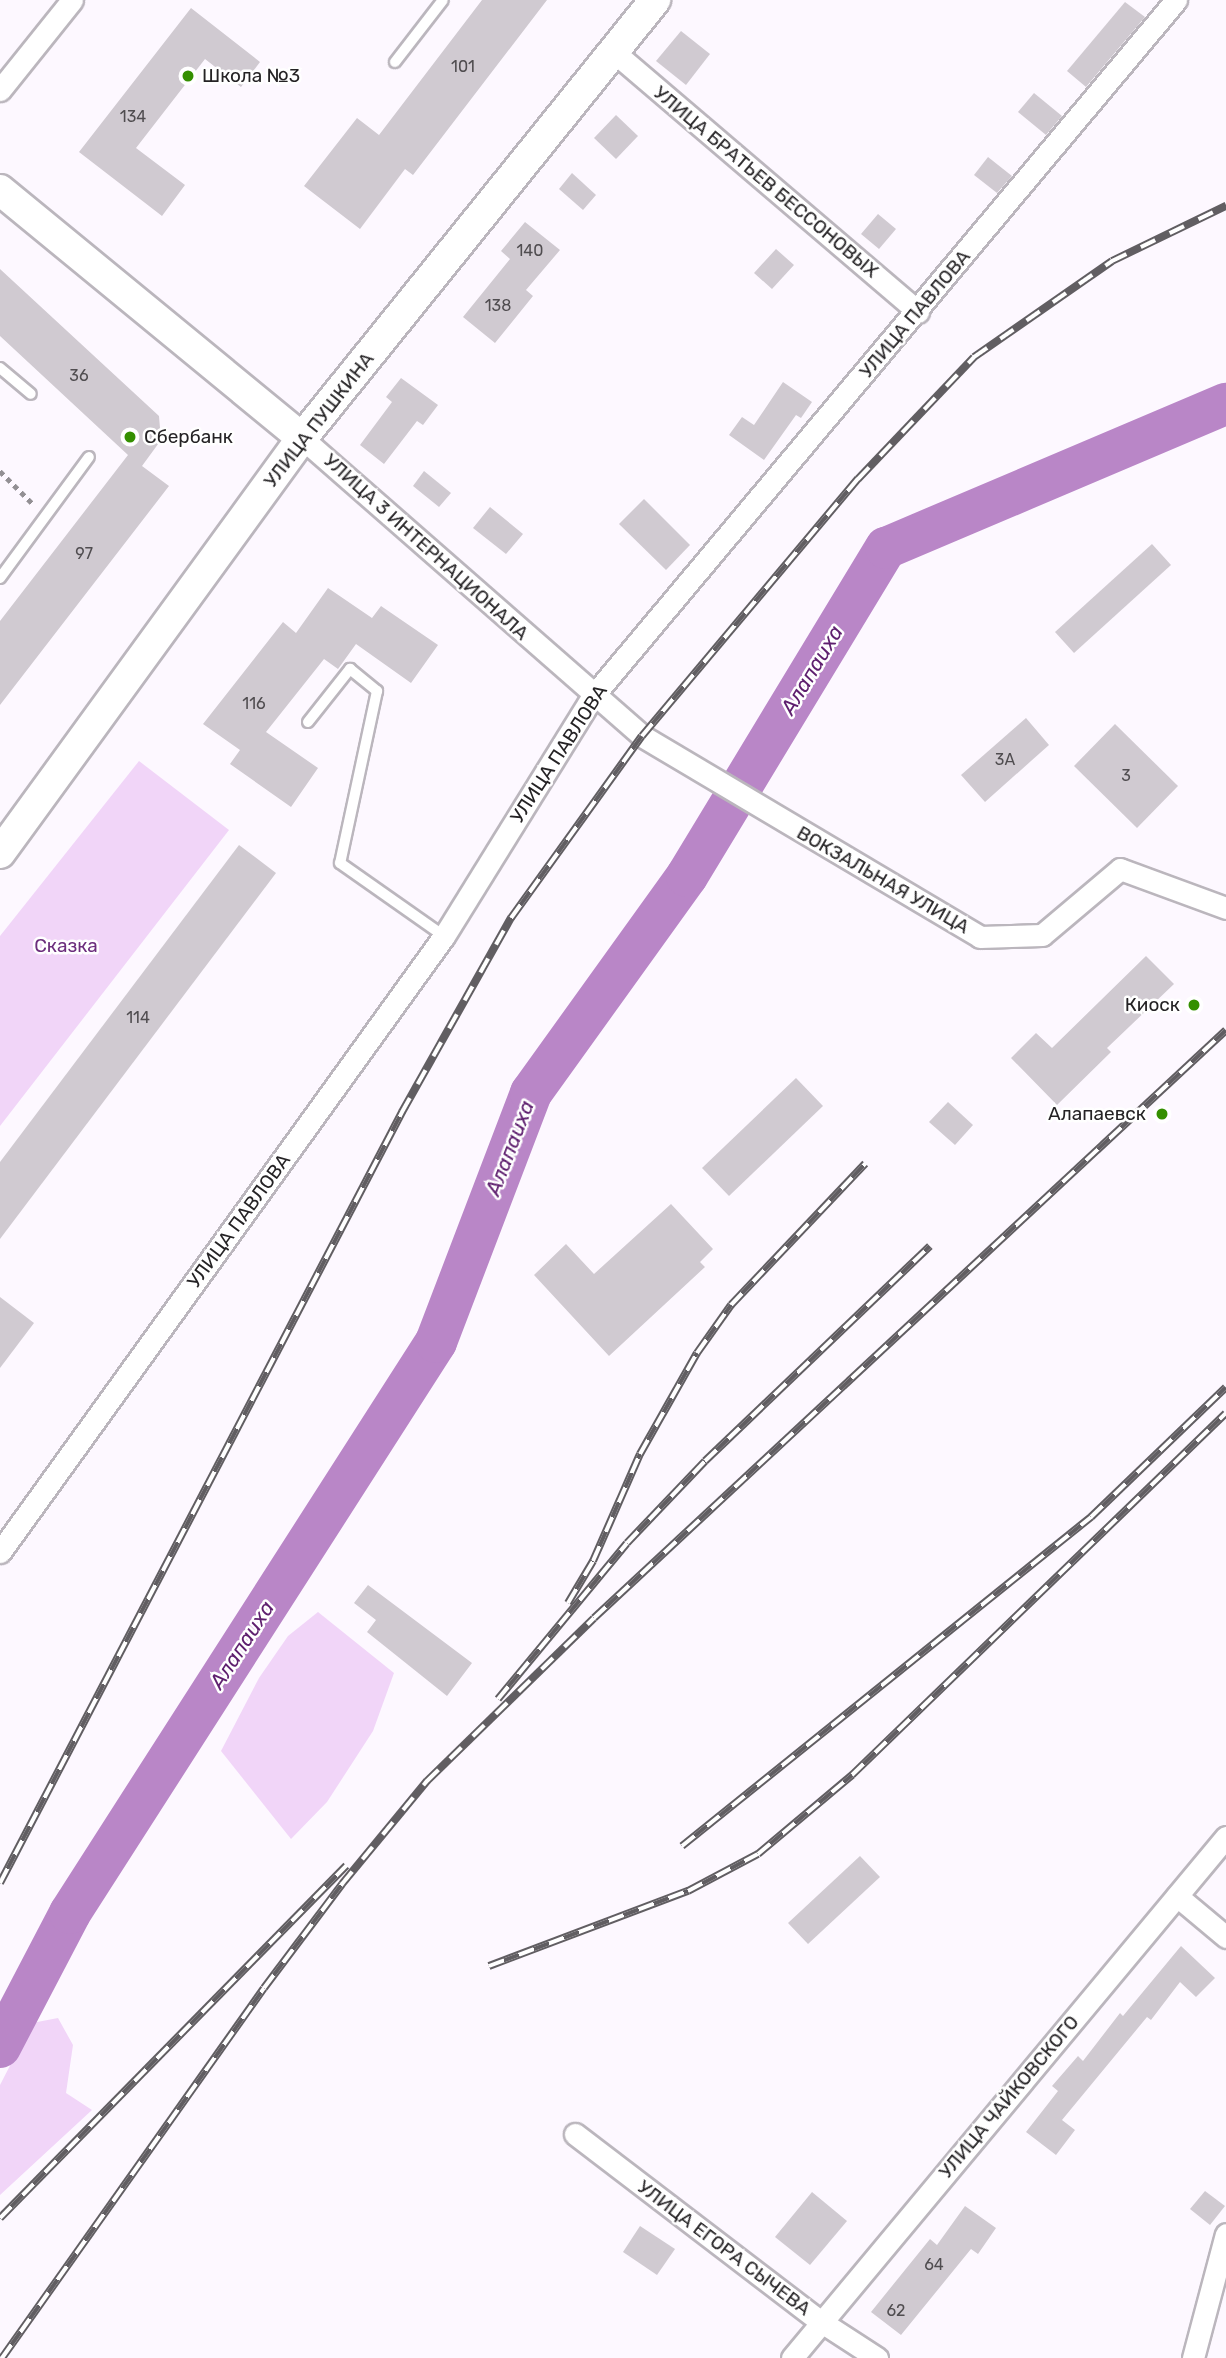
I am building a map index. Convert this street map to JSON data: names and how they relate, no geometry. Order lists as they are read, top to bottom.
{
  "streets": {
    "street": [
      "УЛИЦА БРАТЬЕВ БЕССОНОВЫХ",
      "УЛИЦА ПАВЛОВА",
      "УЛИЦА ПУШКИНА",
      "УЛИЦА 3 ИНТЕРНАЦИОНАЛА",
      "ВОКЗАЛЬНАЯ УЛИЦА",
      "УЛИЦА ЧАЙКОВСКОГО",
      "УЛИЦА ЕГОРА СЫЧЕВА"
    ]
  },
  "crossings": [
    ["УЛИЦА БРАТЬЕВ БЕССОНОВЫХ", "УЛИЦА ПАВЛОВА"],
    ["УЛИЦА БРАТЬЕВ БЕССОНОВЫХ", "УЛИЦА ПУШКИНА"],
    ["УЛИЦА ПАВЛОВА", "УЛИЦА 3 ИНТЕРНАЦИОНАЛА"],
    ["УЛИЦА ПУШКИНА", "УЛИЦА 3 ИНТЕРНАЦИОНАЛА"],
    ["УЛИЦА 3 ИНТЕРНАЦИОНАЛА", "ВОКЗАЛЬНАЯ УЛИЦА"],
    ["УЛИЦА ЧАЙКОВСКОГО", "УЛИЦА ЕГОРА СЫЧЕВА"]
  ],
  "water": ["Алапаиха"],
  "parks": ["Сказка"],
  "places": [
    "Школа №3",
    "Сбербанк",
    "Киоск",
    "Алапаевск"
  ],
  "house_numbers": [
    "101",
    "134",
    "140",
    "138",
    "36",
    "97",
    "116",
    "3А",
    "3",
    "114",
    "64",
    "62"
  ]
}
